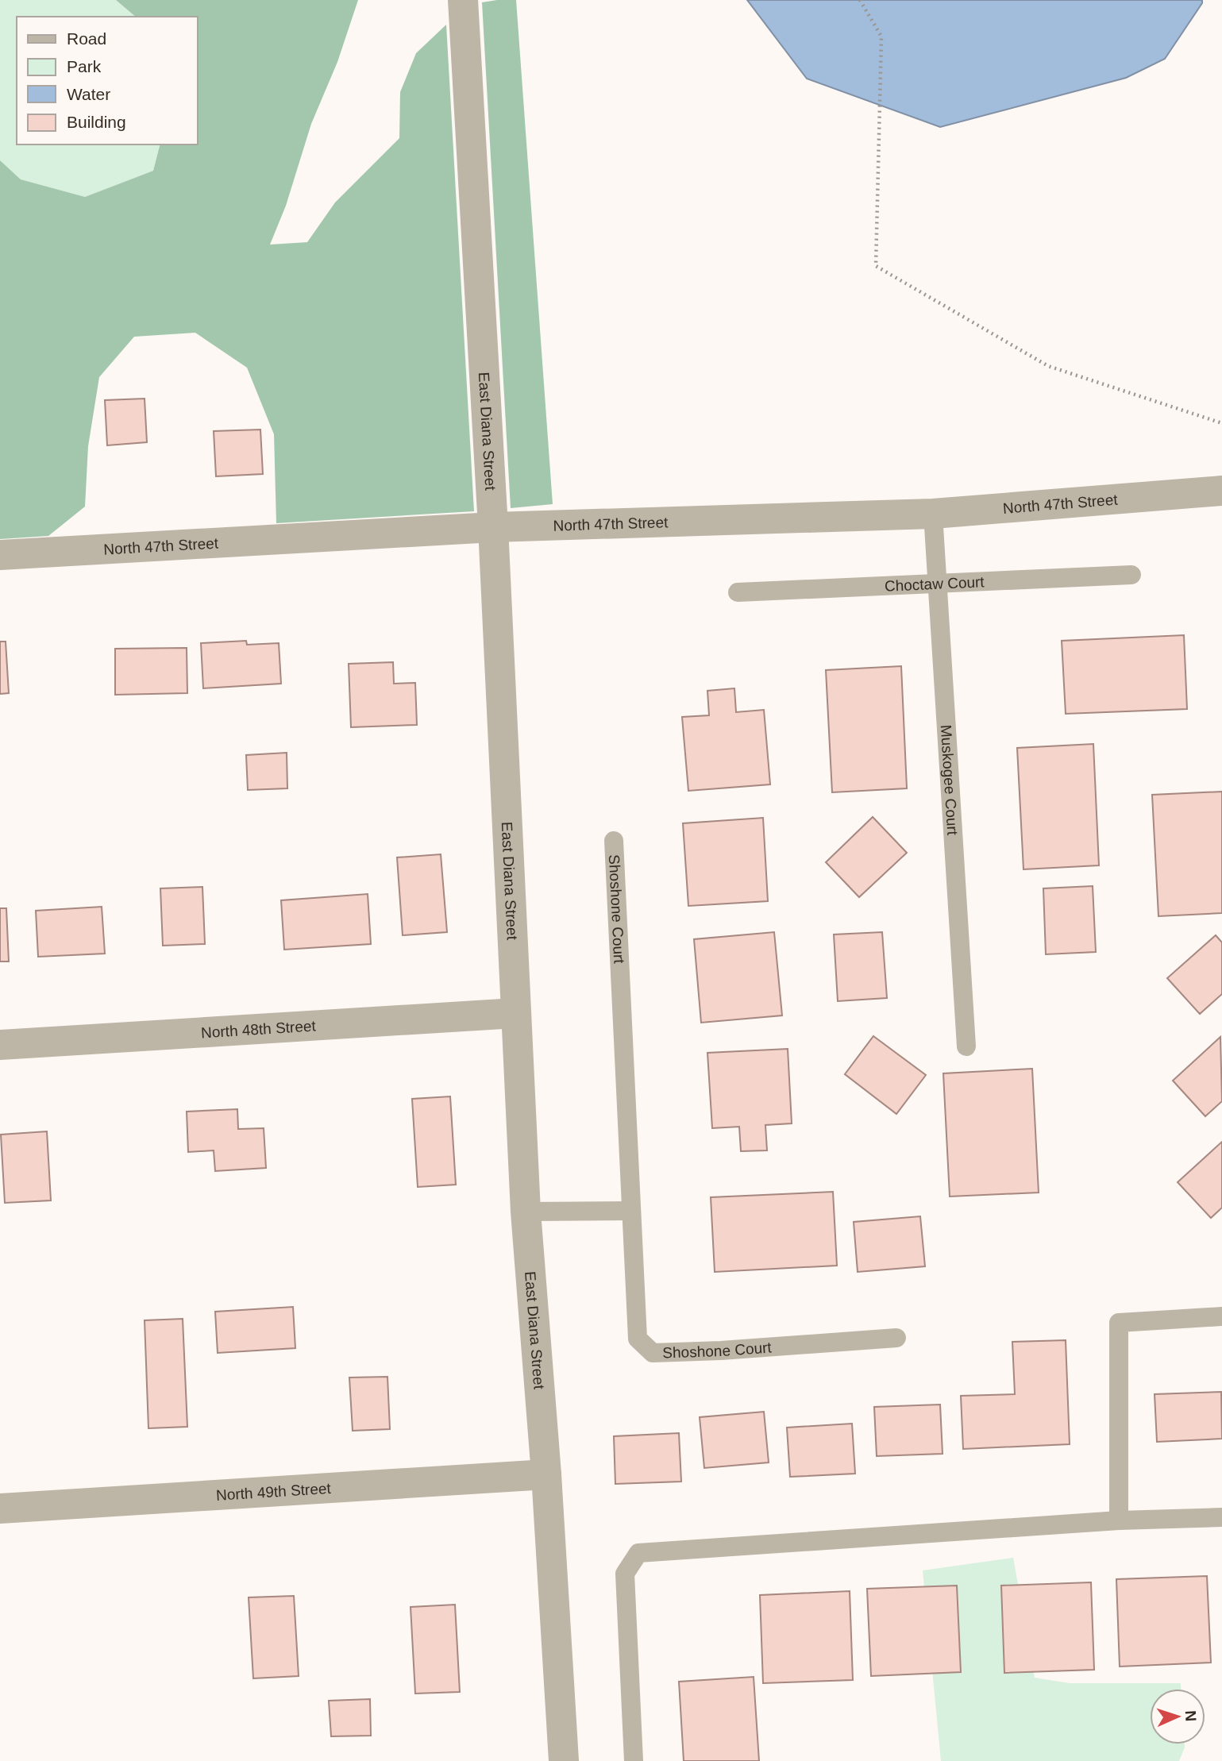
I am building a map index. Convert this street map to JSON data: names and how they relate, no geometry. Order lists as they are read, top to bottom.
{
  "streets": {
    "street": [
      "East Diana Street",
      "North 47th Street",
      "North 48th Street",
      "North 49th Street"
    ],
    "lane": ["Choctaw Court", "Muskogee Court", "Shoshone Court"]
  },
  "crossings": [
    ["East Diana Street", "North 47th Street"],
    ["East Diana Street", "North 48th Street"],
    ["East Diana Street", "North 49th Street"],
    ["North 47th Street", "Muskogee Court"],
    ["Choctaw Court", "Muskogee Court"]
  ],
  "legend": [
    "Road",
    "Park",
    "Water",
    "Building"
  ],
  "north": "right"
}
